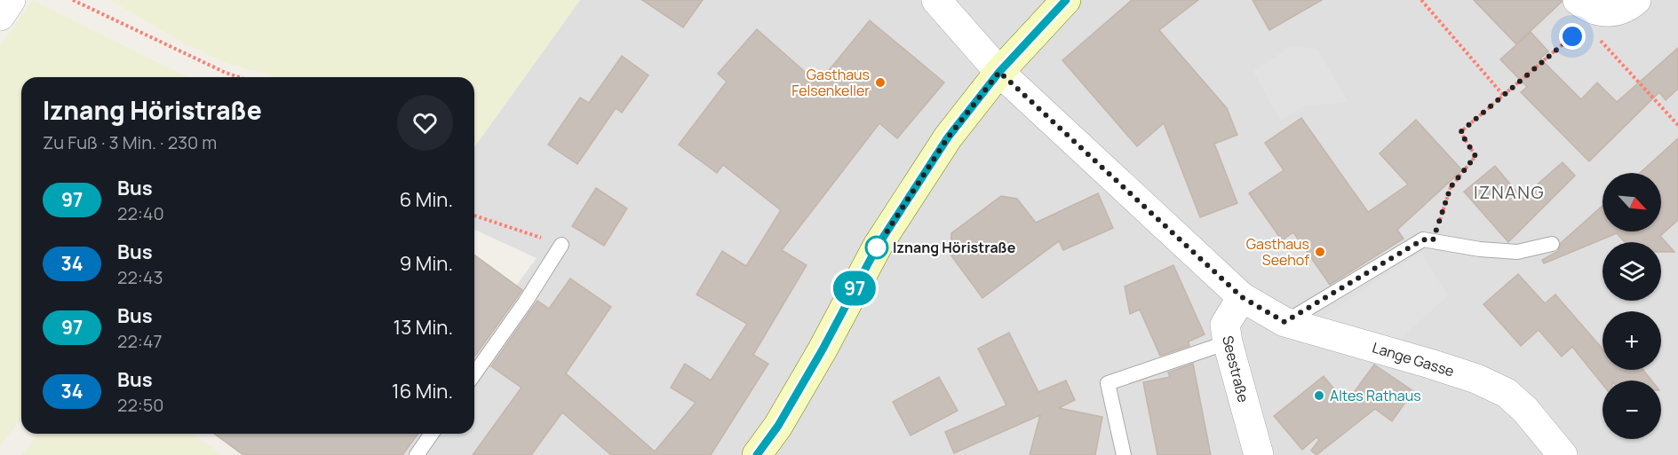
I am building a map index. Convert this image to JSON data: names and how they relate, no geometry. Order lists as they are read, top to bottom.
{
  "streets": {
    "street": ["Lange Gasse", "Seestraße"]
  },
  "crossings": [
    ["Lange Gasse", "Seestraße"]
  ],
  "districts": ["IZNANG"],
  "places": [
    "Gasthaus Felsenkeller",
    "Iznang Höristraße",
    "Gasthaus Seehof",
    "Altes Rathaus"
  ],
  "lines": ["bus line 97"],
  "north": "bottom right",
  "page": {
    "on_map": "97",
    "heading": ["Iznang Höristraße", "Zu Fuß · 3 Min. · 230 m"],
    "list": [
      {
        "mark": "97",
        "name": "Bus",
        "note": "22:40",
        "value": "6 Min."
      },
      {
        "mark": "34",
        "name": "Bus",
        "note": "22:43",
        "value": "9 Min."
      },
      {
        "mark": "97",
        "name": "Bus",
        "note": "22:47",
        "value": "13 Min."
      },
      {
        "mark": "34",
        "name": "Bus",
        "note": "22:50",
        "value": "16 Min."
      }
    ],
    "map_buttons": ["+", "−"]
  }
}
